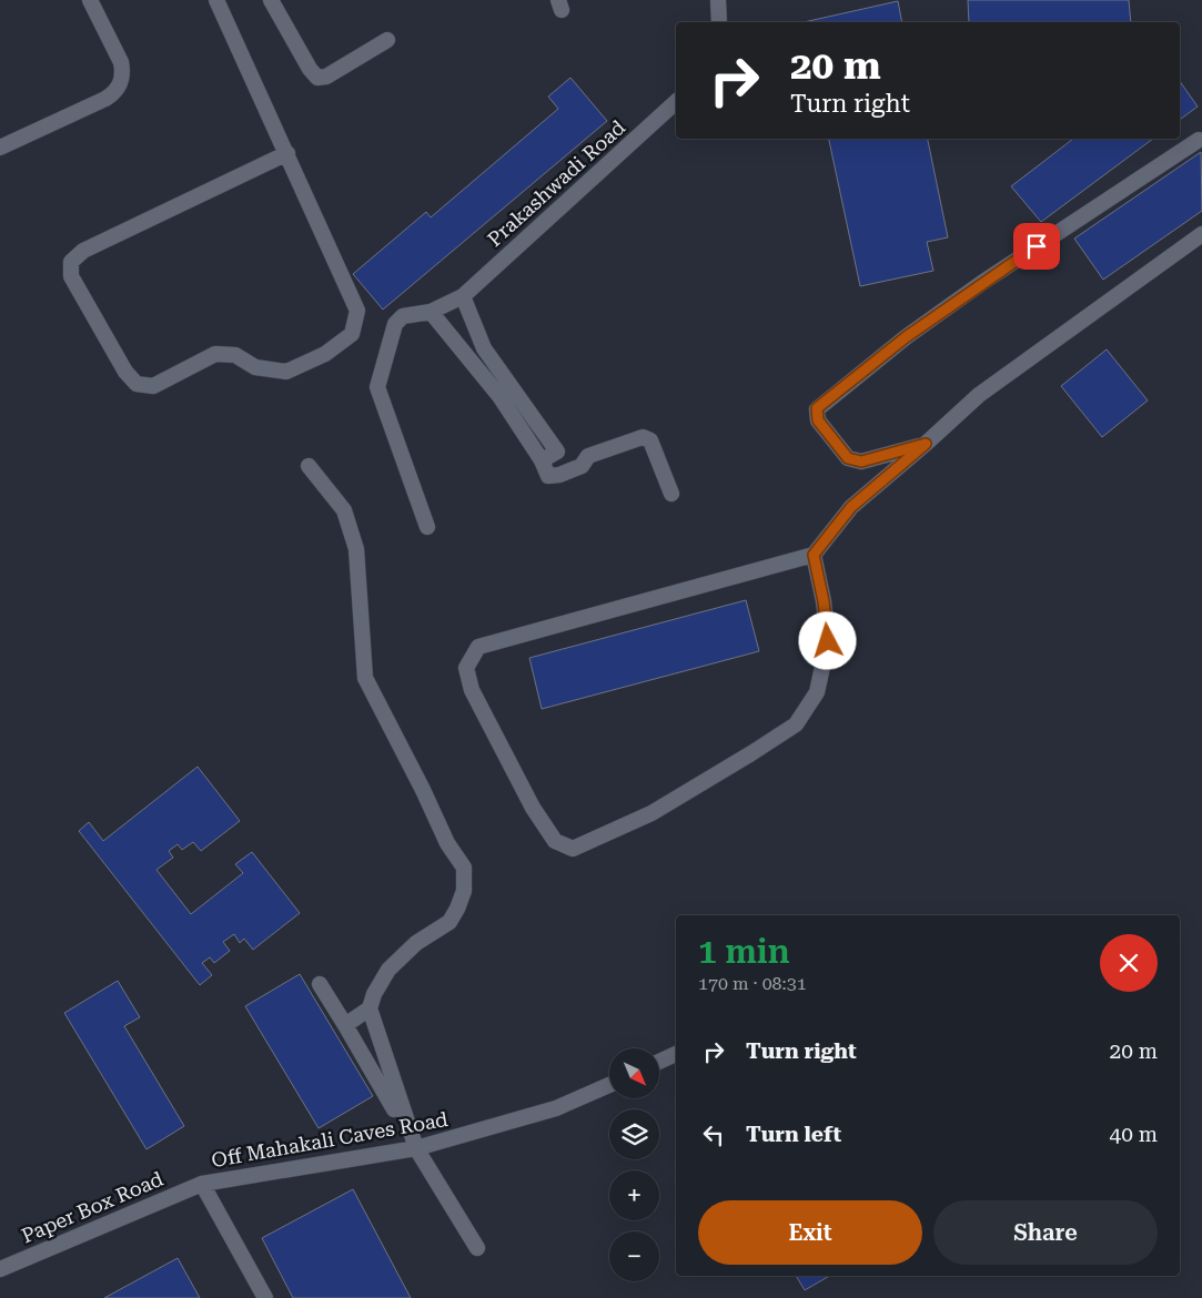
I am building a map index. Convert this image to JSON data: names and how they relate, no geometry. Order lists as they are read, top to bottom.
{
  "streets": {
    "street": ["Prakashwadi Road", "Off Mahakali Caves Road", "Paper Box Road"]
  },
  "crossings": [
    ["Off Mahakali Caves Road", "Paper Box Road"]
  ],
  "north": "bottom right",
  "page": {
    "turn": ["20 m", "Turn right"],
    "heading": ["1 min", "170 m · 08:31"],
    "list": [
      {
        "name": "Turn right",
        "value": "20 m"
      },
      {
        "name": "Turn left",
        "value": "40 m"
      }
    ],
    "map_buttons": ["+", "−"],
    "buttons": ["Exit", "Share"]
  }
}
